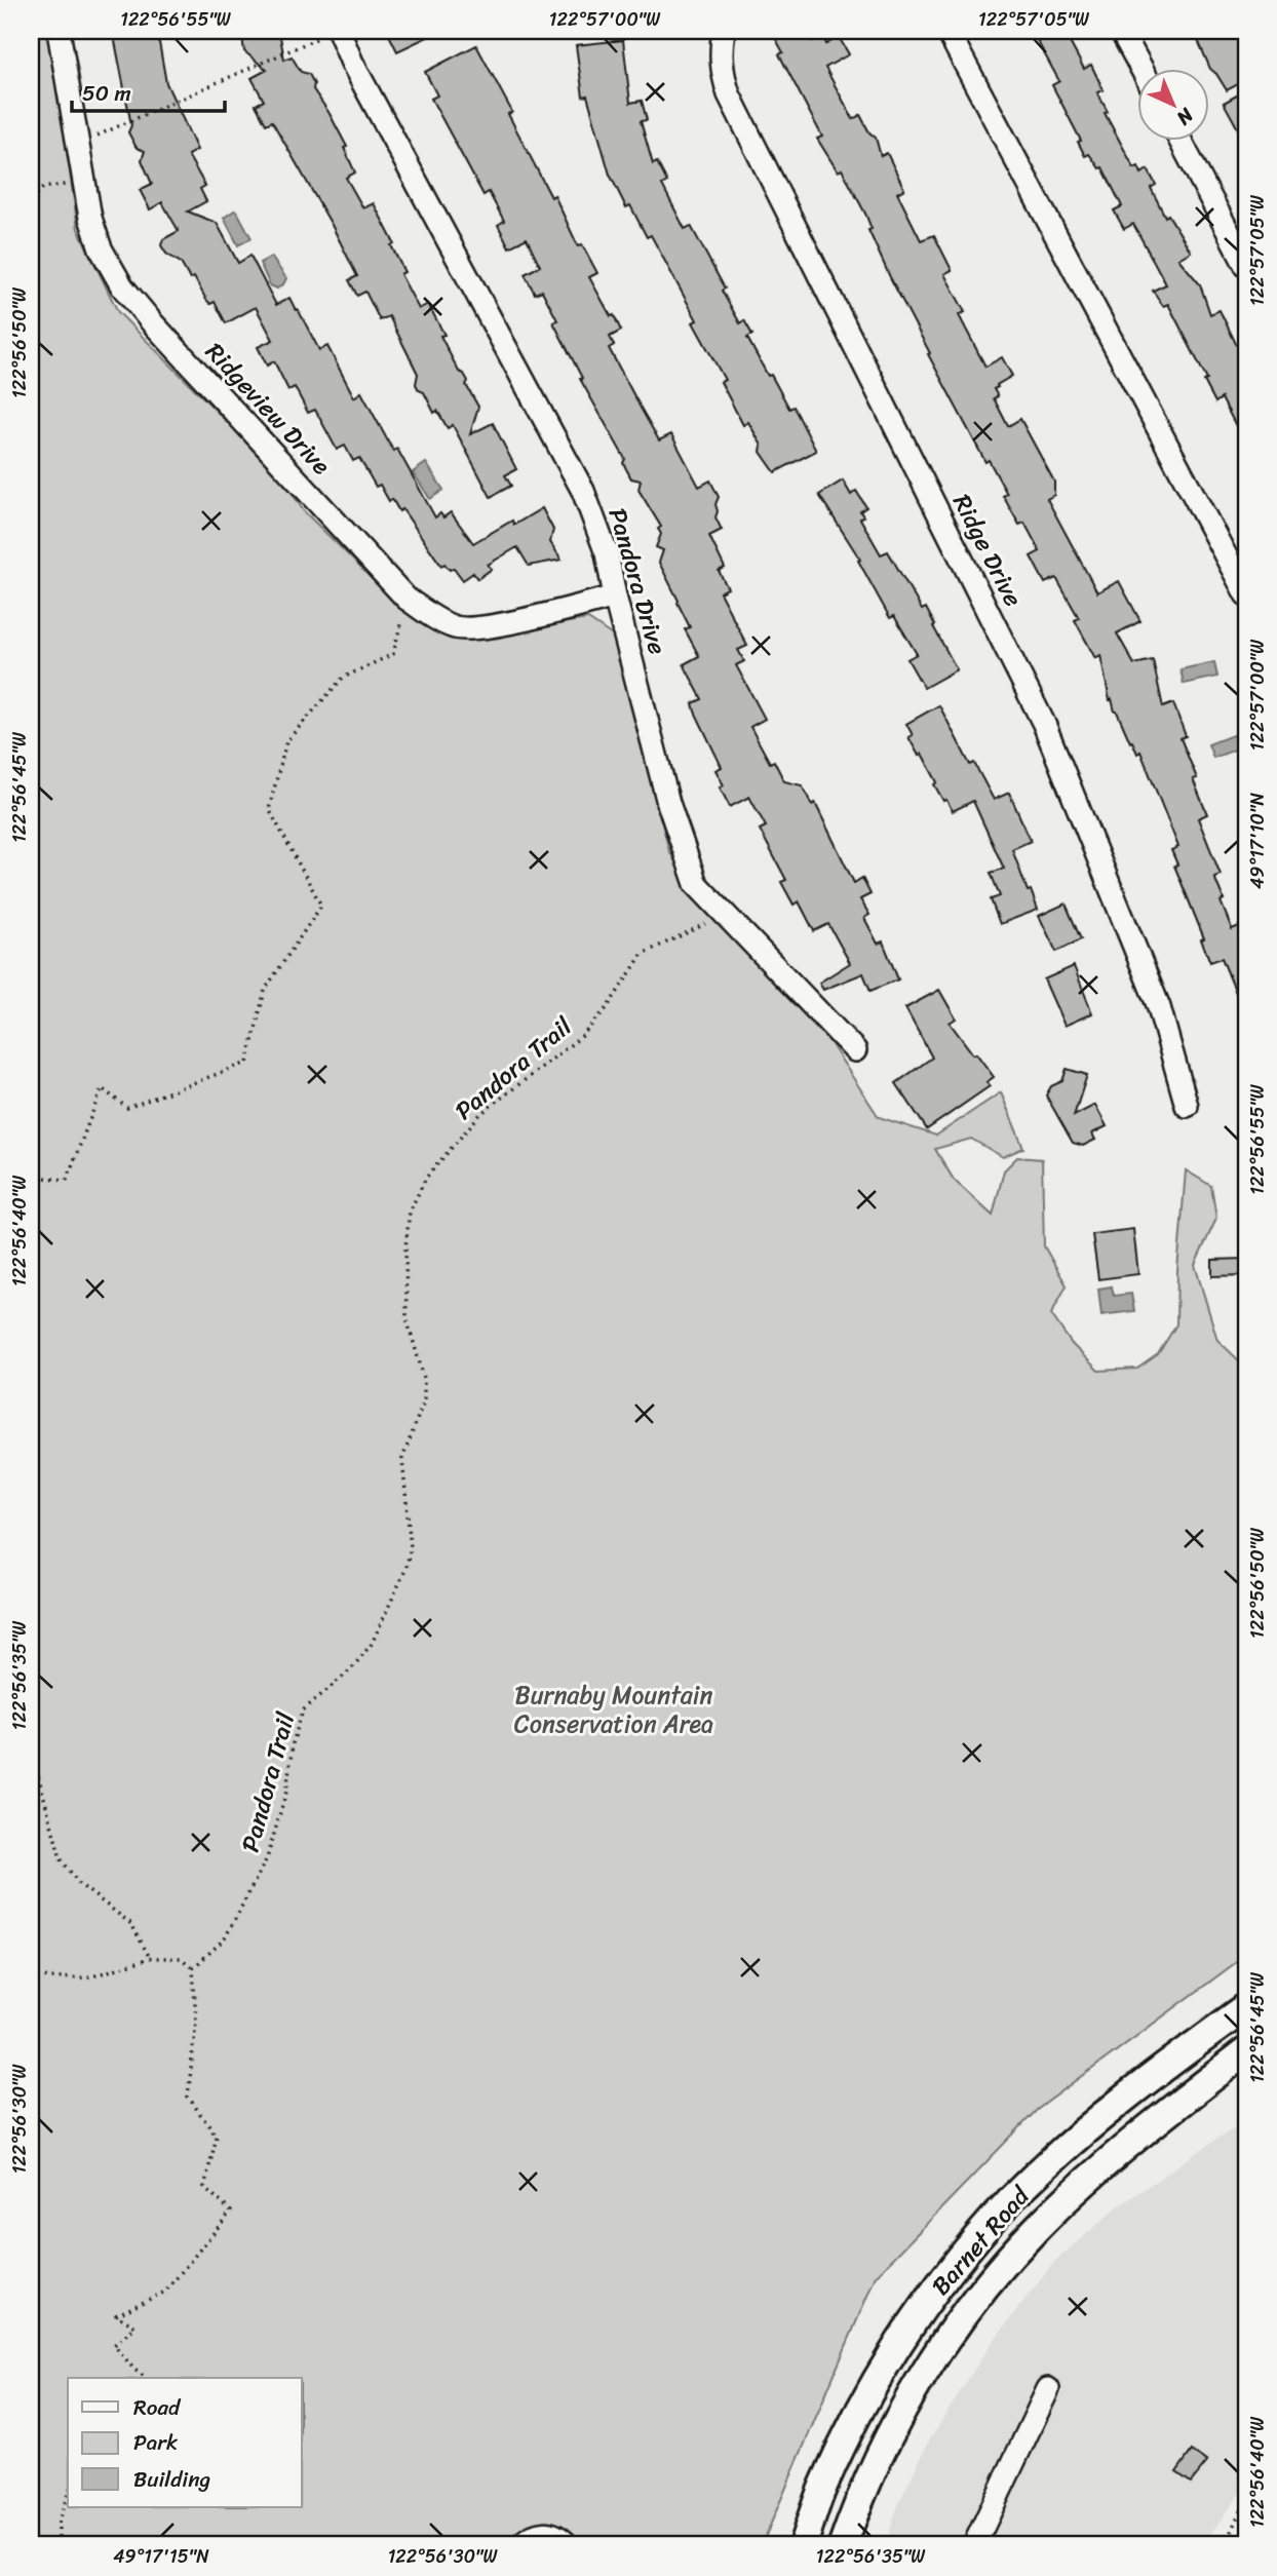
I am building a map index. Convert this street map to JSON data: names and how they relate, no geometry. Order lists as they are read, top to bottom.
{
  "streets": {
    "main road": ["Barnet Road"],
    "street": ["Ridgeview Drive", "Ridge Drive", "Pandora Drive"],
    "path": ["Pandora Trail"]
  },
  "crossings": [
    ["Ridgeview Drive", "Pandora Drive"],
    ["Pandora Drive", "Pandora Trail"]
  ],
  "parks": ["Burnaby Mountain Conservation Area"],
  "legend": ["Road", "Park", "Building"],
  "scale_bar": "50 m",
  "north": "bottom right",
  "coordinates": [
    "122°56'55\"W",
    "122°57'00\"W",
    "122°57'05\"W",
    "122°56'50\"W",
    "122°56'45\"W",
    "49°17'10\"N",
    "122°56'40\"W",
    "122°56'35\"W",
    "122°56'30\"W",
    "49°17'15\"N"
  ]
}
